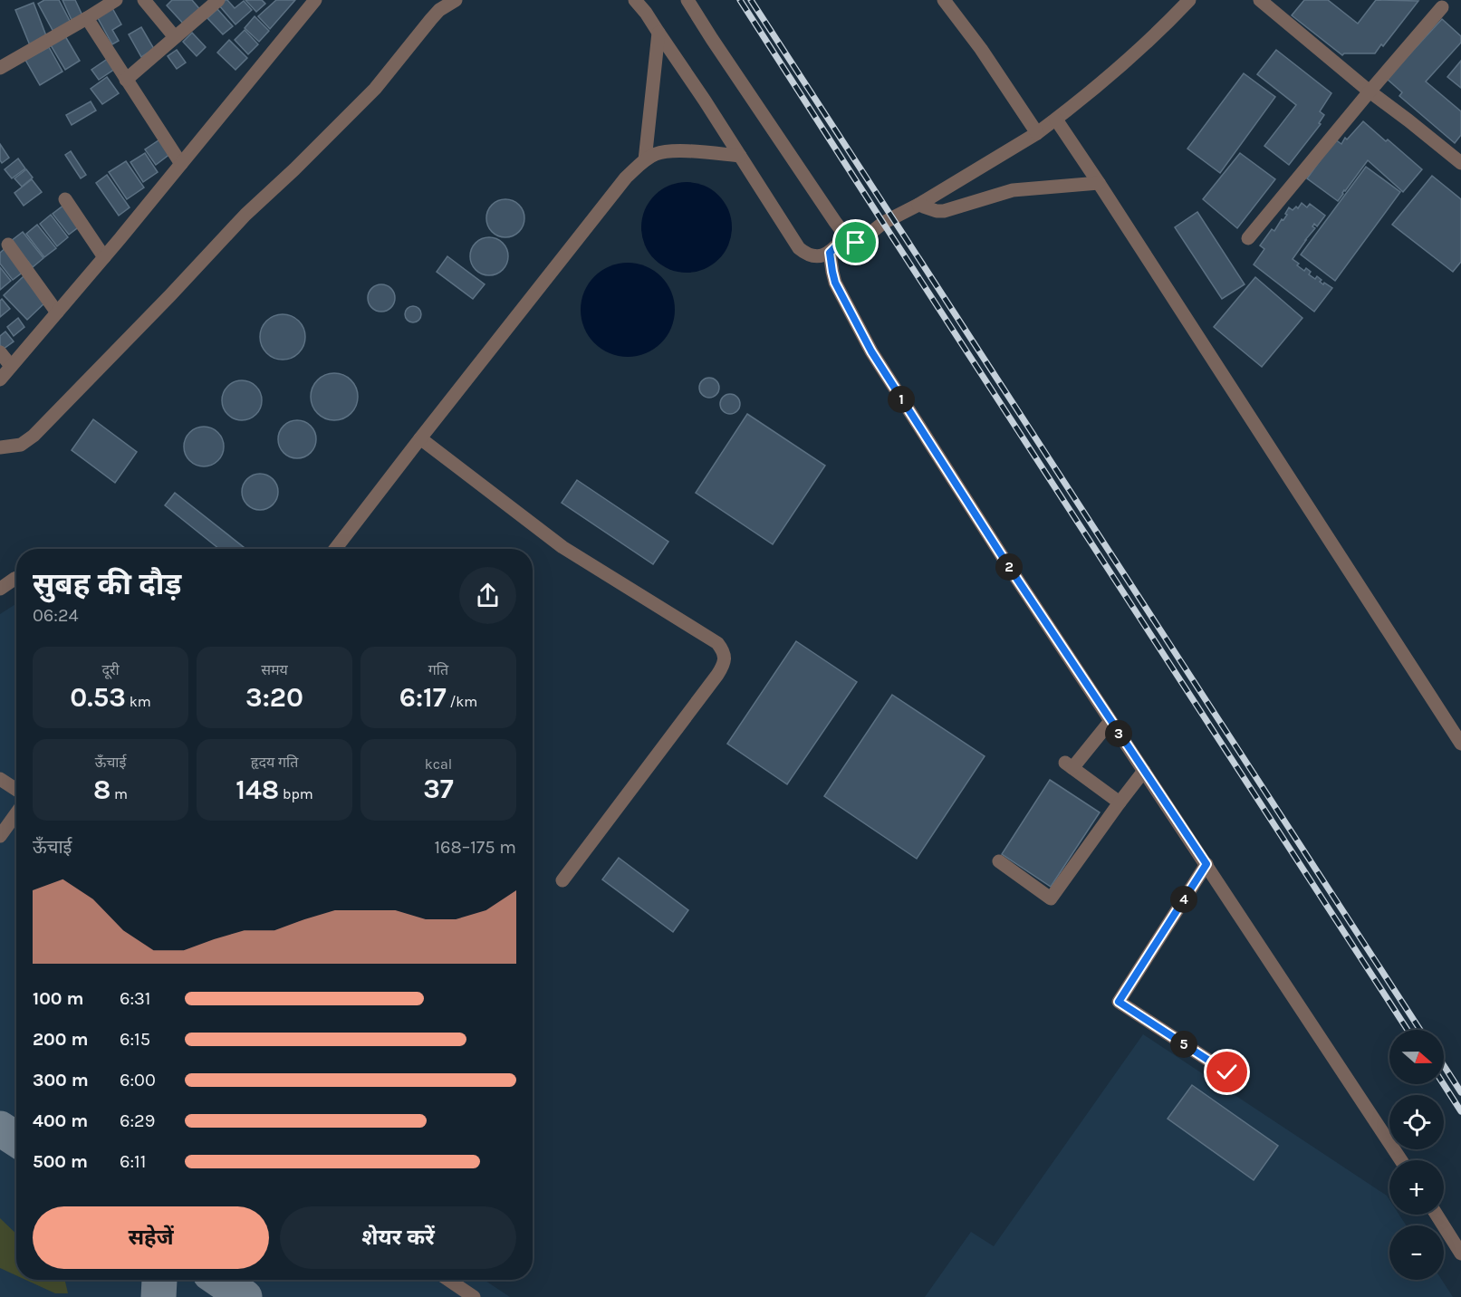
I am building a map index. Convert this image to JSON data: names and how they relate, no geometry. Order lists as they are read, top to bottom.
{
  "north": "right",
  "page": {
    "pins": [
      "1",
      "2",
      "3",
      "4",
      "5"
    ],
    "heading": ["सुबह की दौड़", "06:24"],
    "stats": [
      ["दूरी", "0.53 km"],
      ["समय", "3:20"],
      ["गति", "6:17 /km"],
      ["ऊँचाई", "8 m"],
      ["हृदय गति", "148 bpm"],
      ["kcal", "37"]
    ],
    "chart": ["ऊँचाई", "168–175 m"],
    "list": [
      {
        "name": "100 m",
        "note": "6:31"
      },
      {
        "name": "200 m",
        "note": "6:15"
      },
      {
        "name": "300 m",
        "note": "6:00"
      },
      {
        "name": "400 m",
        "note": "6:29"
      },
      {
        "name": "500 m",
        "note": "6:11"
      }
    ],
    "map_buttons": ["+", "−"],
    "buttons": ["सहेजें", "शेयर करें"]
  }
}
